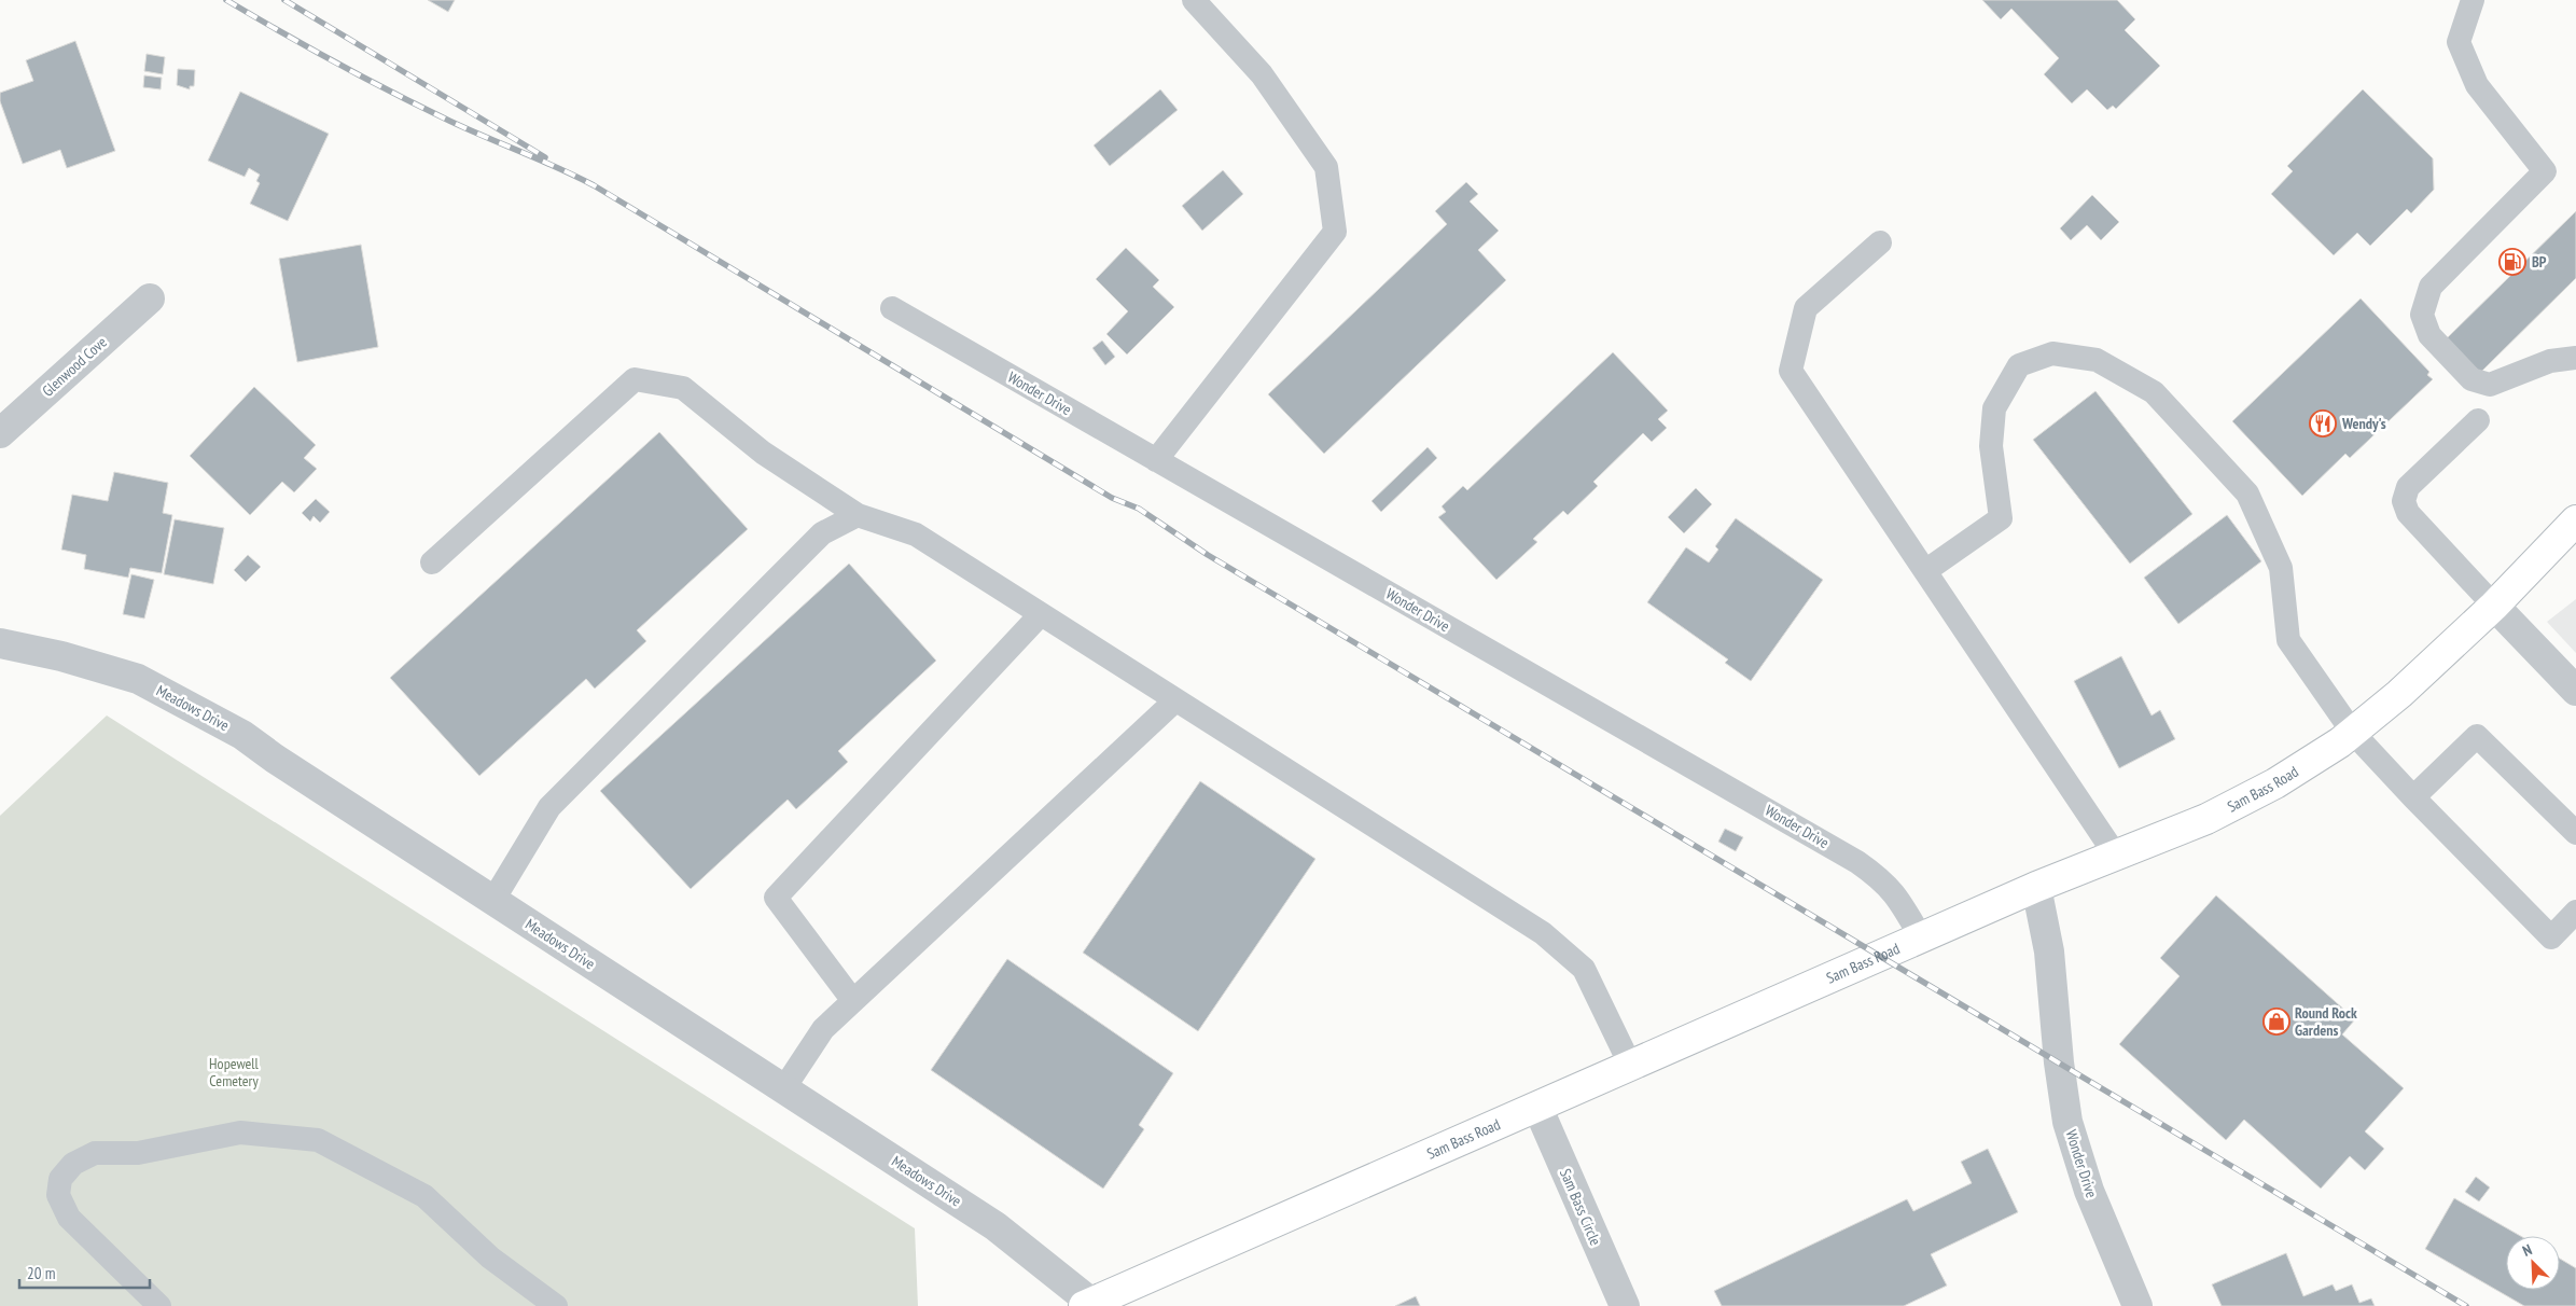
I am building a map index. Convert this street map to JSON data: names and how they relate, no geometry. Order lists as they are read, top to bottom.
{
  "streets": {
    "main road": ["Sam Bass Road"],
    "street": [
      "Glenwood Cove",
      "Wonder Drive",
      "Meadows Drive",
      "Sam Bass Circle"
    ]
  },
  "crossings": [
    ["Wonder Drive", "Sam Bass Road"],
    ["Meadows Drive", "Sam Bass Road"],
    ["Sam Bass Road", "Sam Bass Circle"]
  ],
  "parks": ["Hopewell Cemetery"],
  "places": {
    "fuel station": ["BP"],
    "restaurant": ["Wendy's"],
    "shop": ["Round Rock Gardens"]
  },
  "scale_bar": "20 m",
  "north": "top left"
}
